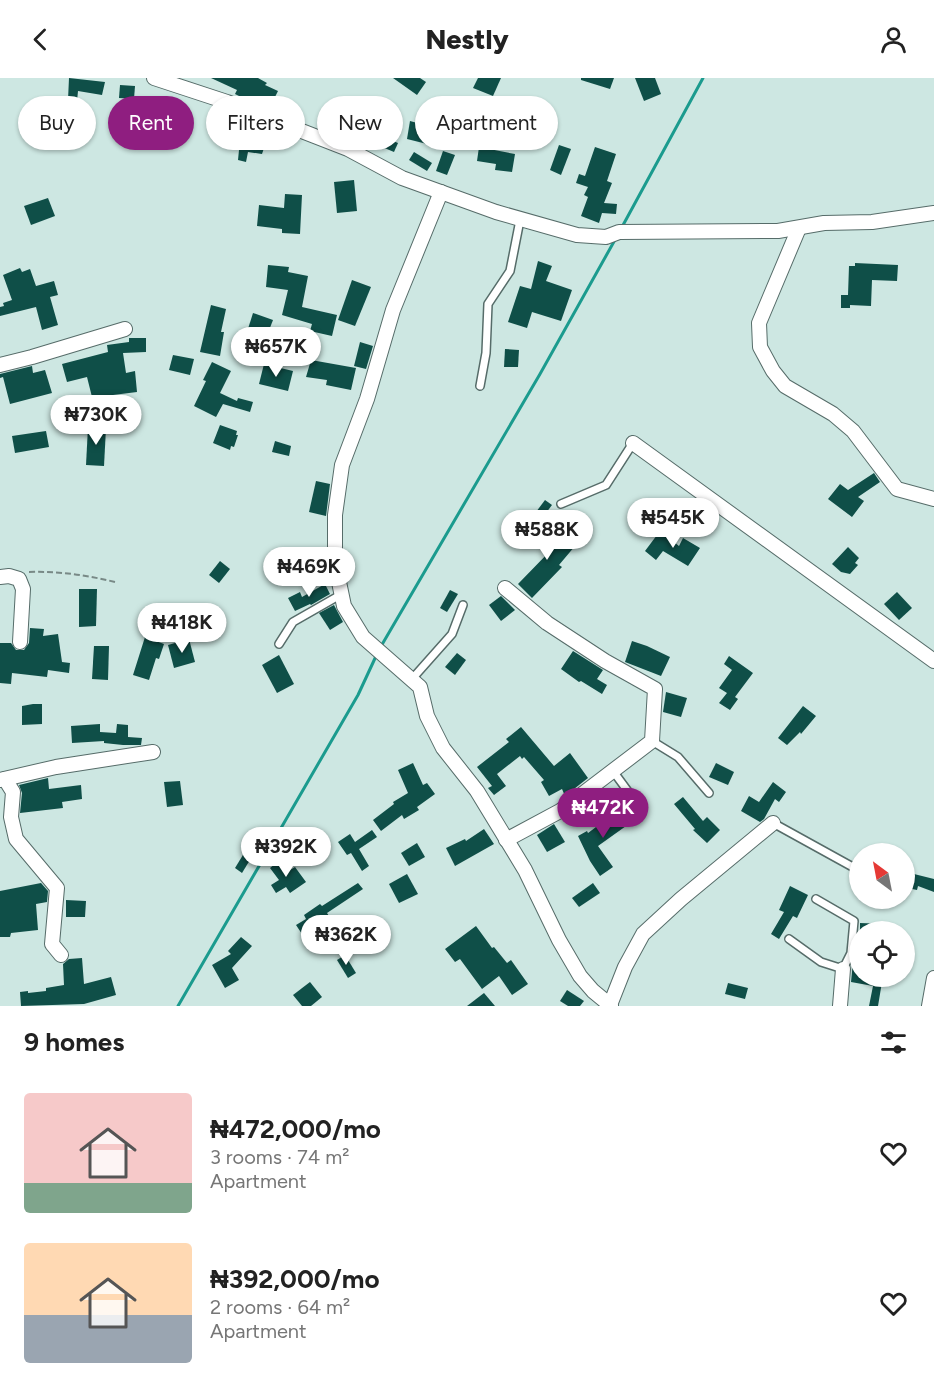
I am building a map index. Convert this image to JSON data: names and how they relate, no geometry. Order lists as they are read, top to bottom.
{
  "north": "top left",
  "page": {
    "header": "Nestly",
    "chip": [
      "Buy",
      "Rent",
      "Filters",
      "New",
      "Apartment"
    ],
    "price": [
      "₦657K",
      "₦730K",
      "₦545K",
      "₦588K",
      "₦469K",
      "₦418K",
      "₦472K",
      "₦392K",
      "₦362K"
    ],
    "heading": "9 homes",
    "list": [
      {
        "name": "₦472,000/mo",
        "note": "3 rooms · 74 m² · Apartment"
      },
      {
        "name": "₦392,000/mo",
        "note": "2 rooms · 64 m² · Apartment"
      }
    ]
  }
}
